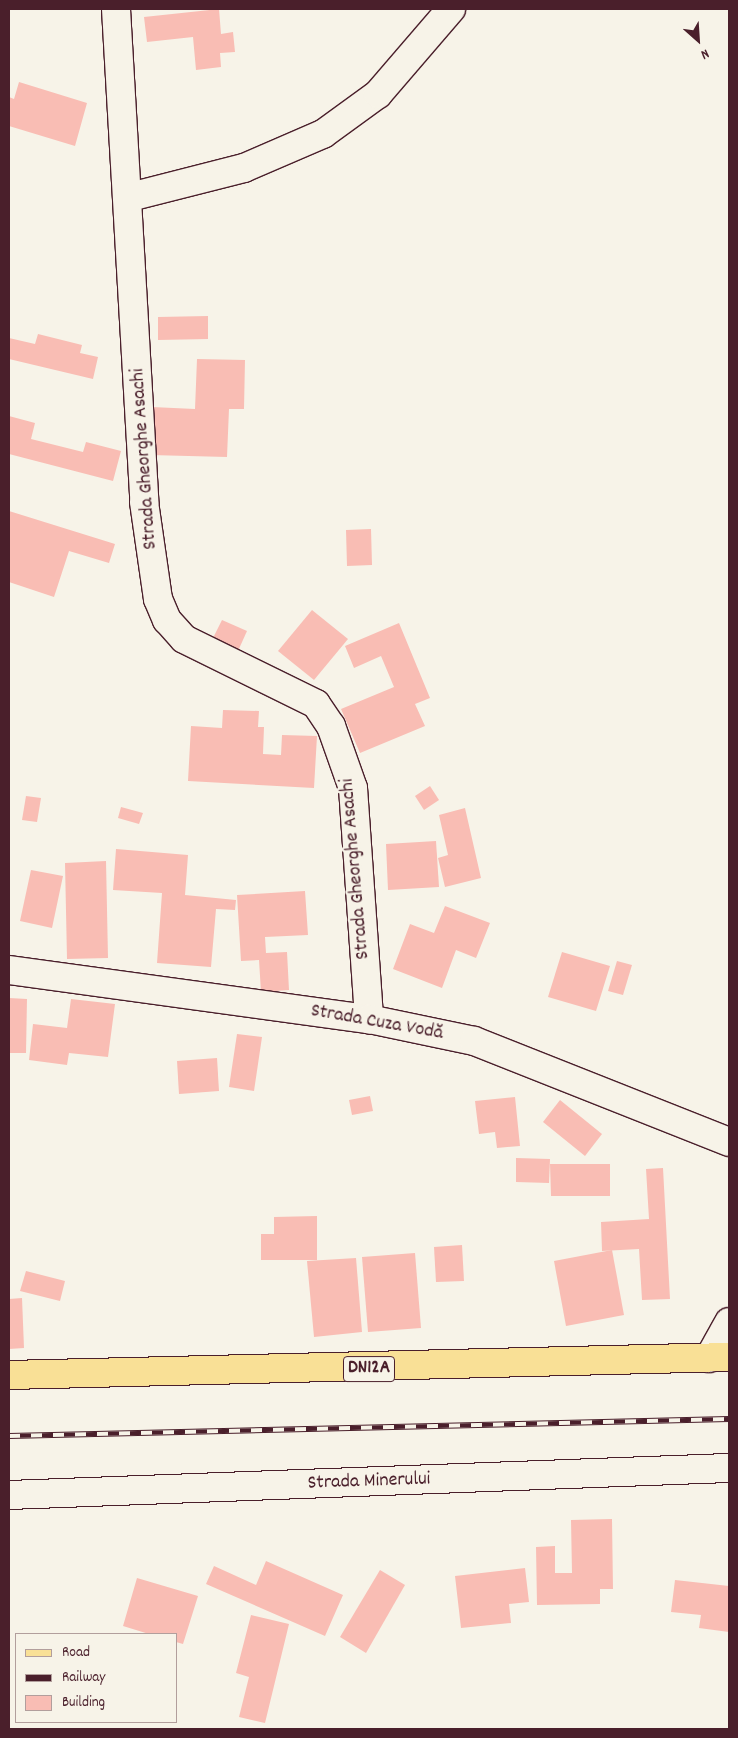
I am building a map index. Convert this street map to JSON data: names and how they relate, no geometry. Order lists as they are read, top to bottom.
{
  "streets": {
    "main road": ["DN12A"],
    "street": ["Strada Gheorghe Asachi", "Strada Cuza Vodă", "Strada Minerului"]
  },
  "crossings": [
    ["Strada Gheorghe Asachi", "Strada Cuza Vodă"]
  ],
  "legend": ["Road", "Railway", "Building"],
  "north": "bottom right"
}
